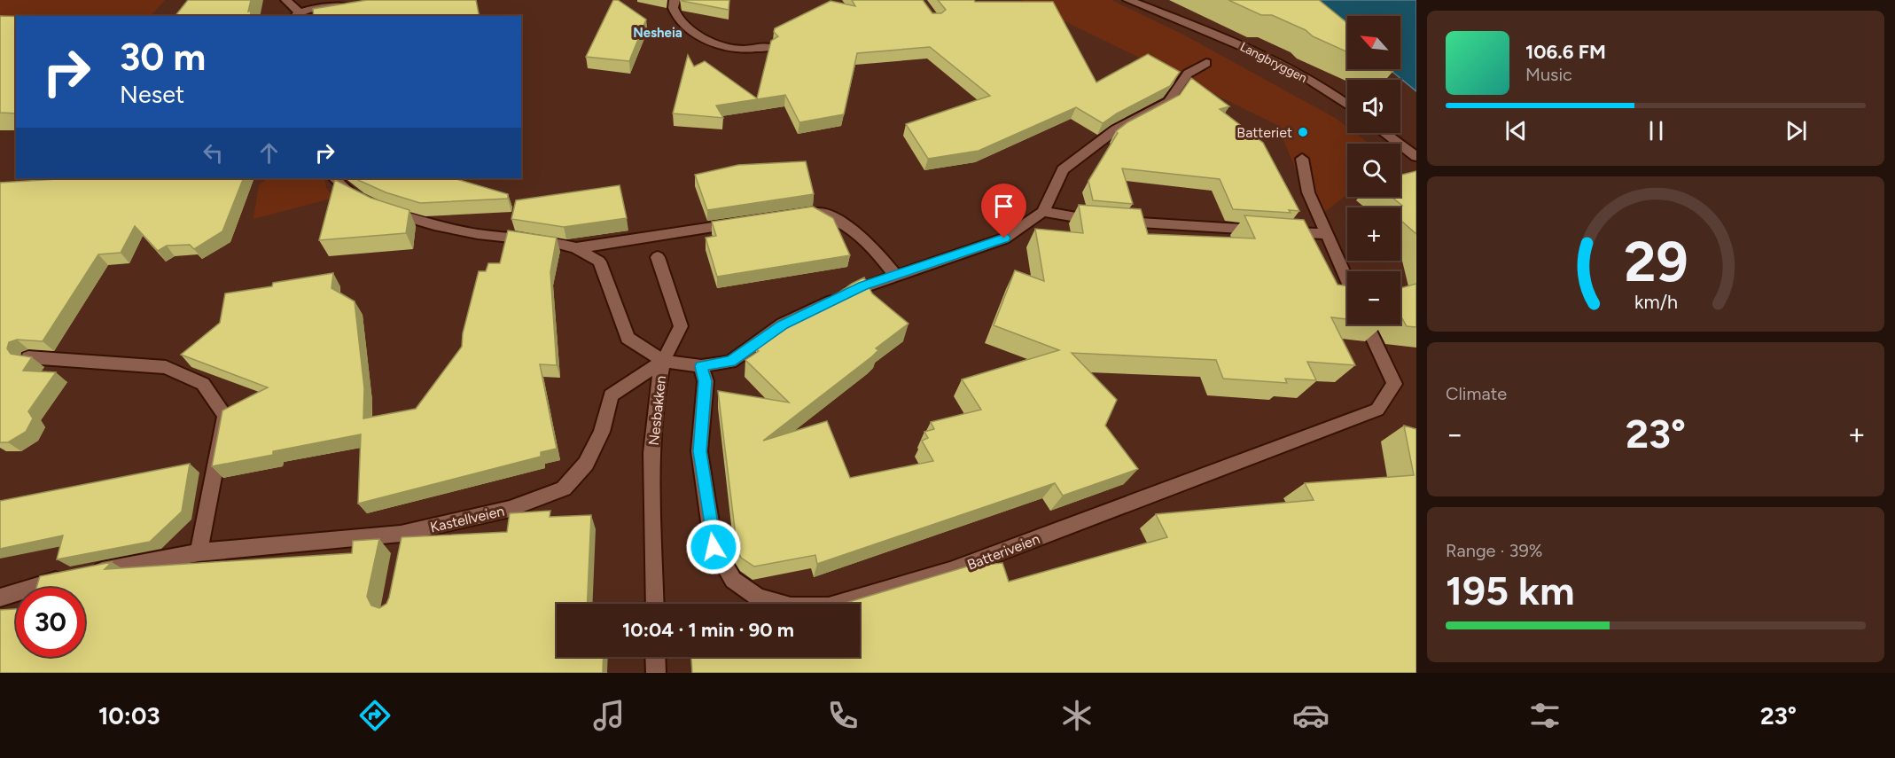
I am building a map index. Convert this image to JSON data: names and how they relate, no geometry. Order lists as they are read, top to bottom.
{
  "streets": {
    "street": [
      "Langbryggen",
      "Nesbakken",
      "Kastellveien",
      "Batteriveien"
    ]
  },
  "crossings": [
    ["Nesbakken", "Kastellveien"]
  ],
  "districts": ["Nesheia"],
  "places": ["Batteriet"],
  "north": "top left",
  "page": {
    "map_buttons": ["+", "−"],
    "turn": ["30 m", "Neset"],
    "song": ["106.6 FM", "Music"],
    "tile": [
      "Climate",
      ["Range · 39%", "195 km"]
    ],
    "heat": ["−", "23°", "+"],
    "limit": "30",
    "trip": "10:04 · 1 min · 90 m",
    "tabs": ["10:03", "23°"],
    "gauge": ["29", "km/h"]
  }
}
